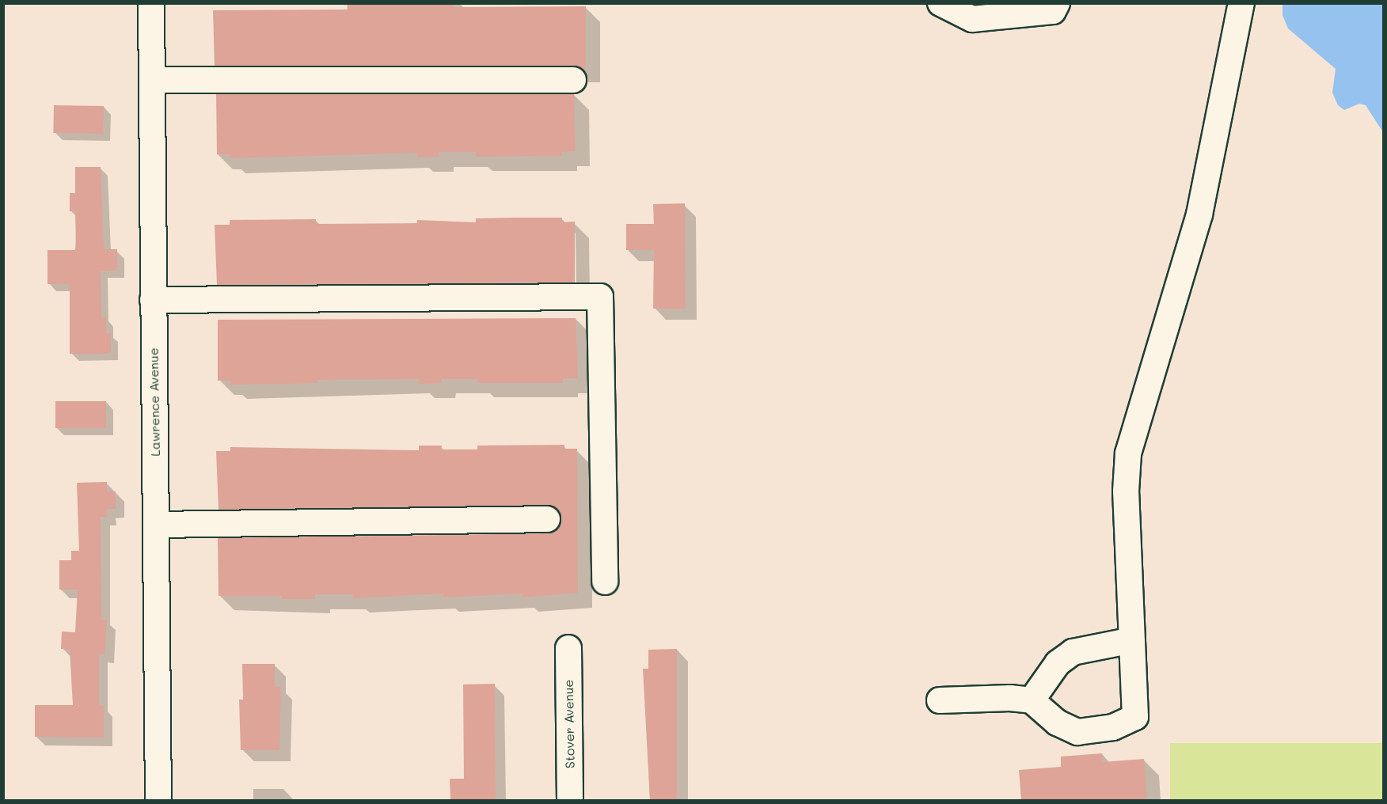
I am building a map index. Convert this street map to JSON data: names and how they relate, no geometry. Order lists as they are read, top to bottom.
{
  "streets": {
    "street": ["Lawrence Avenue", "Stover Avenue"]
  }
}
